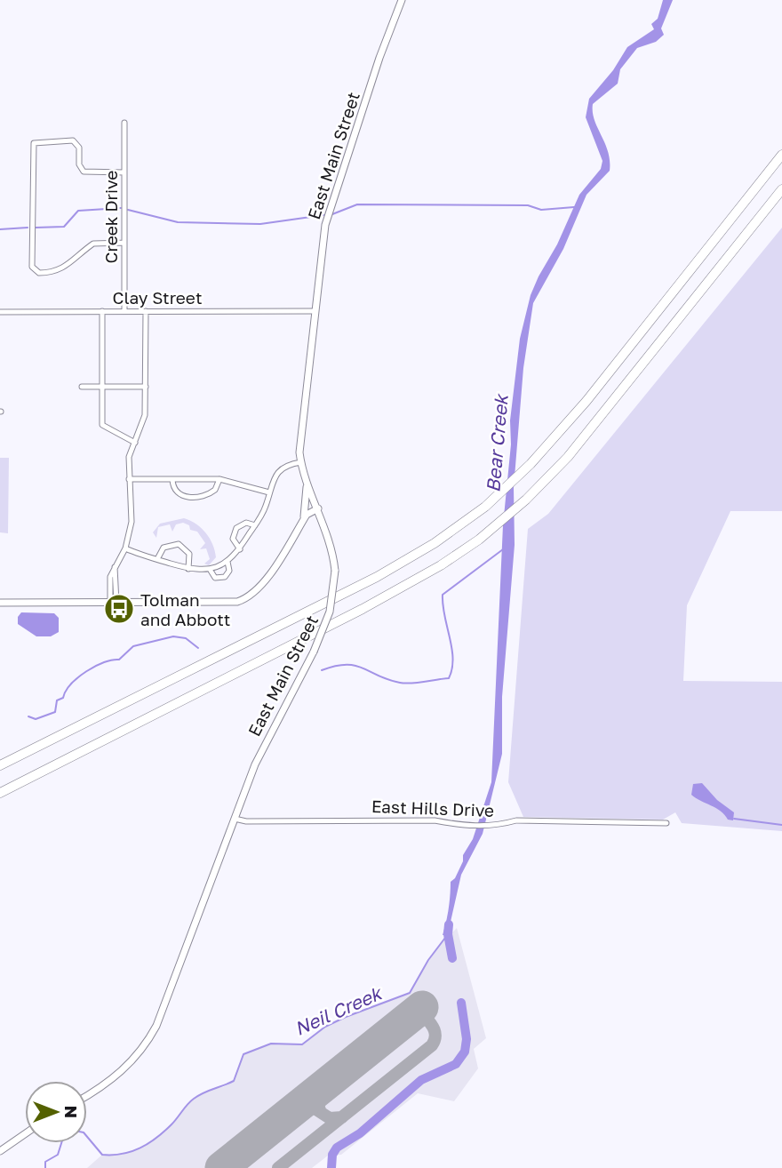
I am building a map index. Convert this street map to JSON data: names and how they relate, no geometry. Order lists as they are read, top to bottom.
{
  "streets": {
    "street": [
      "East Main Street",
      "Creek Drive",
      "Clay Street",
      "East Hills Drive"
    ]
  },
  "crossings": [
    ["East Main Street", "Clay Street"],
    ["East Main Street", "East Hills Drive"],
    ["Creek Drive", "Clay Street"]
  ],
  "water": ["Bear Creek", "Neil Creek"],
  "places": {
    "bus stop": ["Tolman and Abbott"]
  },
  "north": "right"
}
